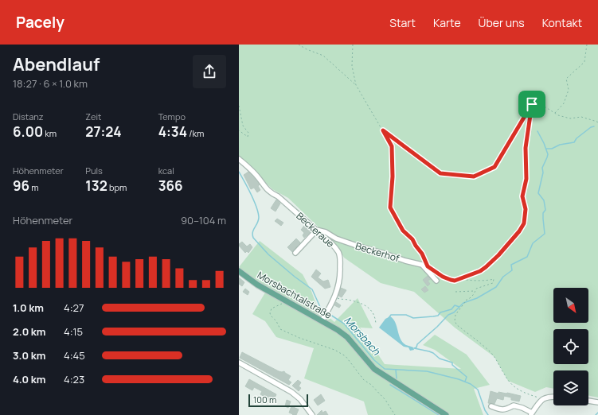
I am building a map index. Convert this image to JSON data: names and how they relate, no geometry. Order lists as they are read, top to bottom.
{
  "streets": {
    "main road": ["Morsbachtalstraße"],
    "street": ["Beckeraue", "Beckerhof"]
  },
  "crossings": [
    ["Beckeraue", "Beckerhof"],
    ["Beckeraue", "Morsbachtalstraße"]
  ],
  "water": ["Morsbach"],
  "scale_bar": "100 m",
  "north": "bottom right",
  "page": {
    "header": "Pacely",
    "nav": [
      "Start",
      "Karte",
      "Über uns",
      "Kontakt"
    ],
    "heading": ["Abendlauf", "18:27 · 6 × 1.0 km"],
    "stats": [
      ["Distanz", "6.00 km"],
      ["Zeit", "27:24"],
      ["Tempo", "4:34 /km"],
      ["Höhenmeter", "96 m"],
      ["Puls", "132 bpm"],
      ["kcal", "366"]
    ],
    "chart": ["Höhenmeter", "90–104 m"],
    "list": [
      {
        "name": "1.0 km",
        "note": "4:27"
      },
      {
        "name": "2.0 km",
        "note": "4:15"
      },
      {
        "name": "3.0 km",
        "note": "4:45"
      },
      {
        "name": "4.0 km",
        "note": "4:23"
      }
    ],
    "scale": "100 m"
  }
}
